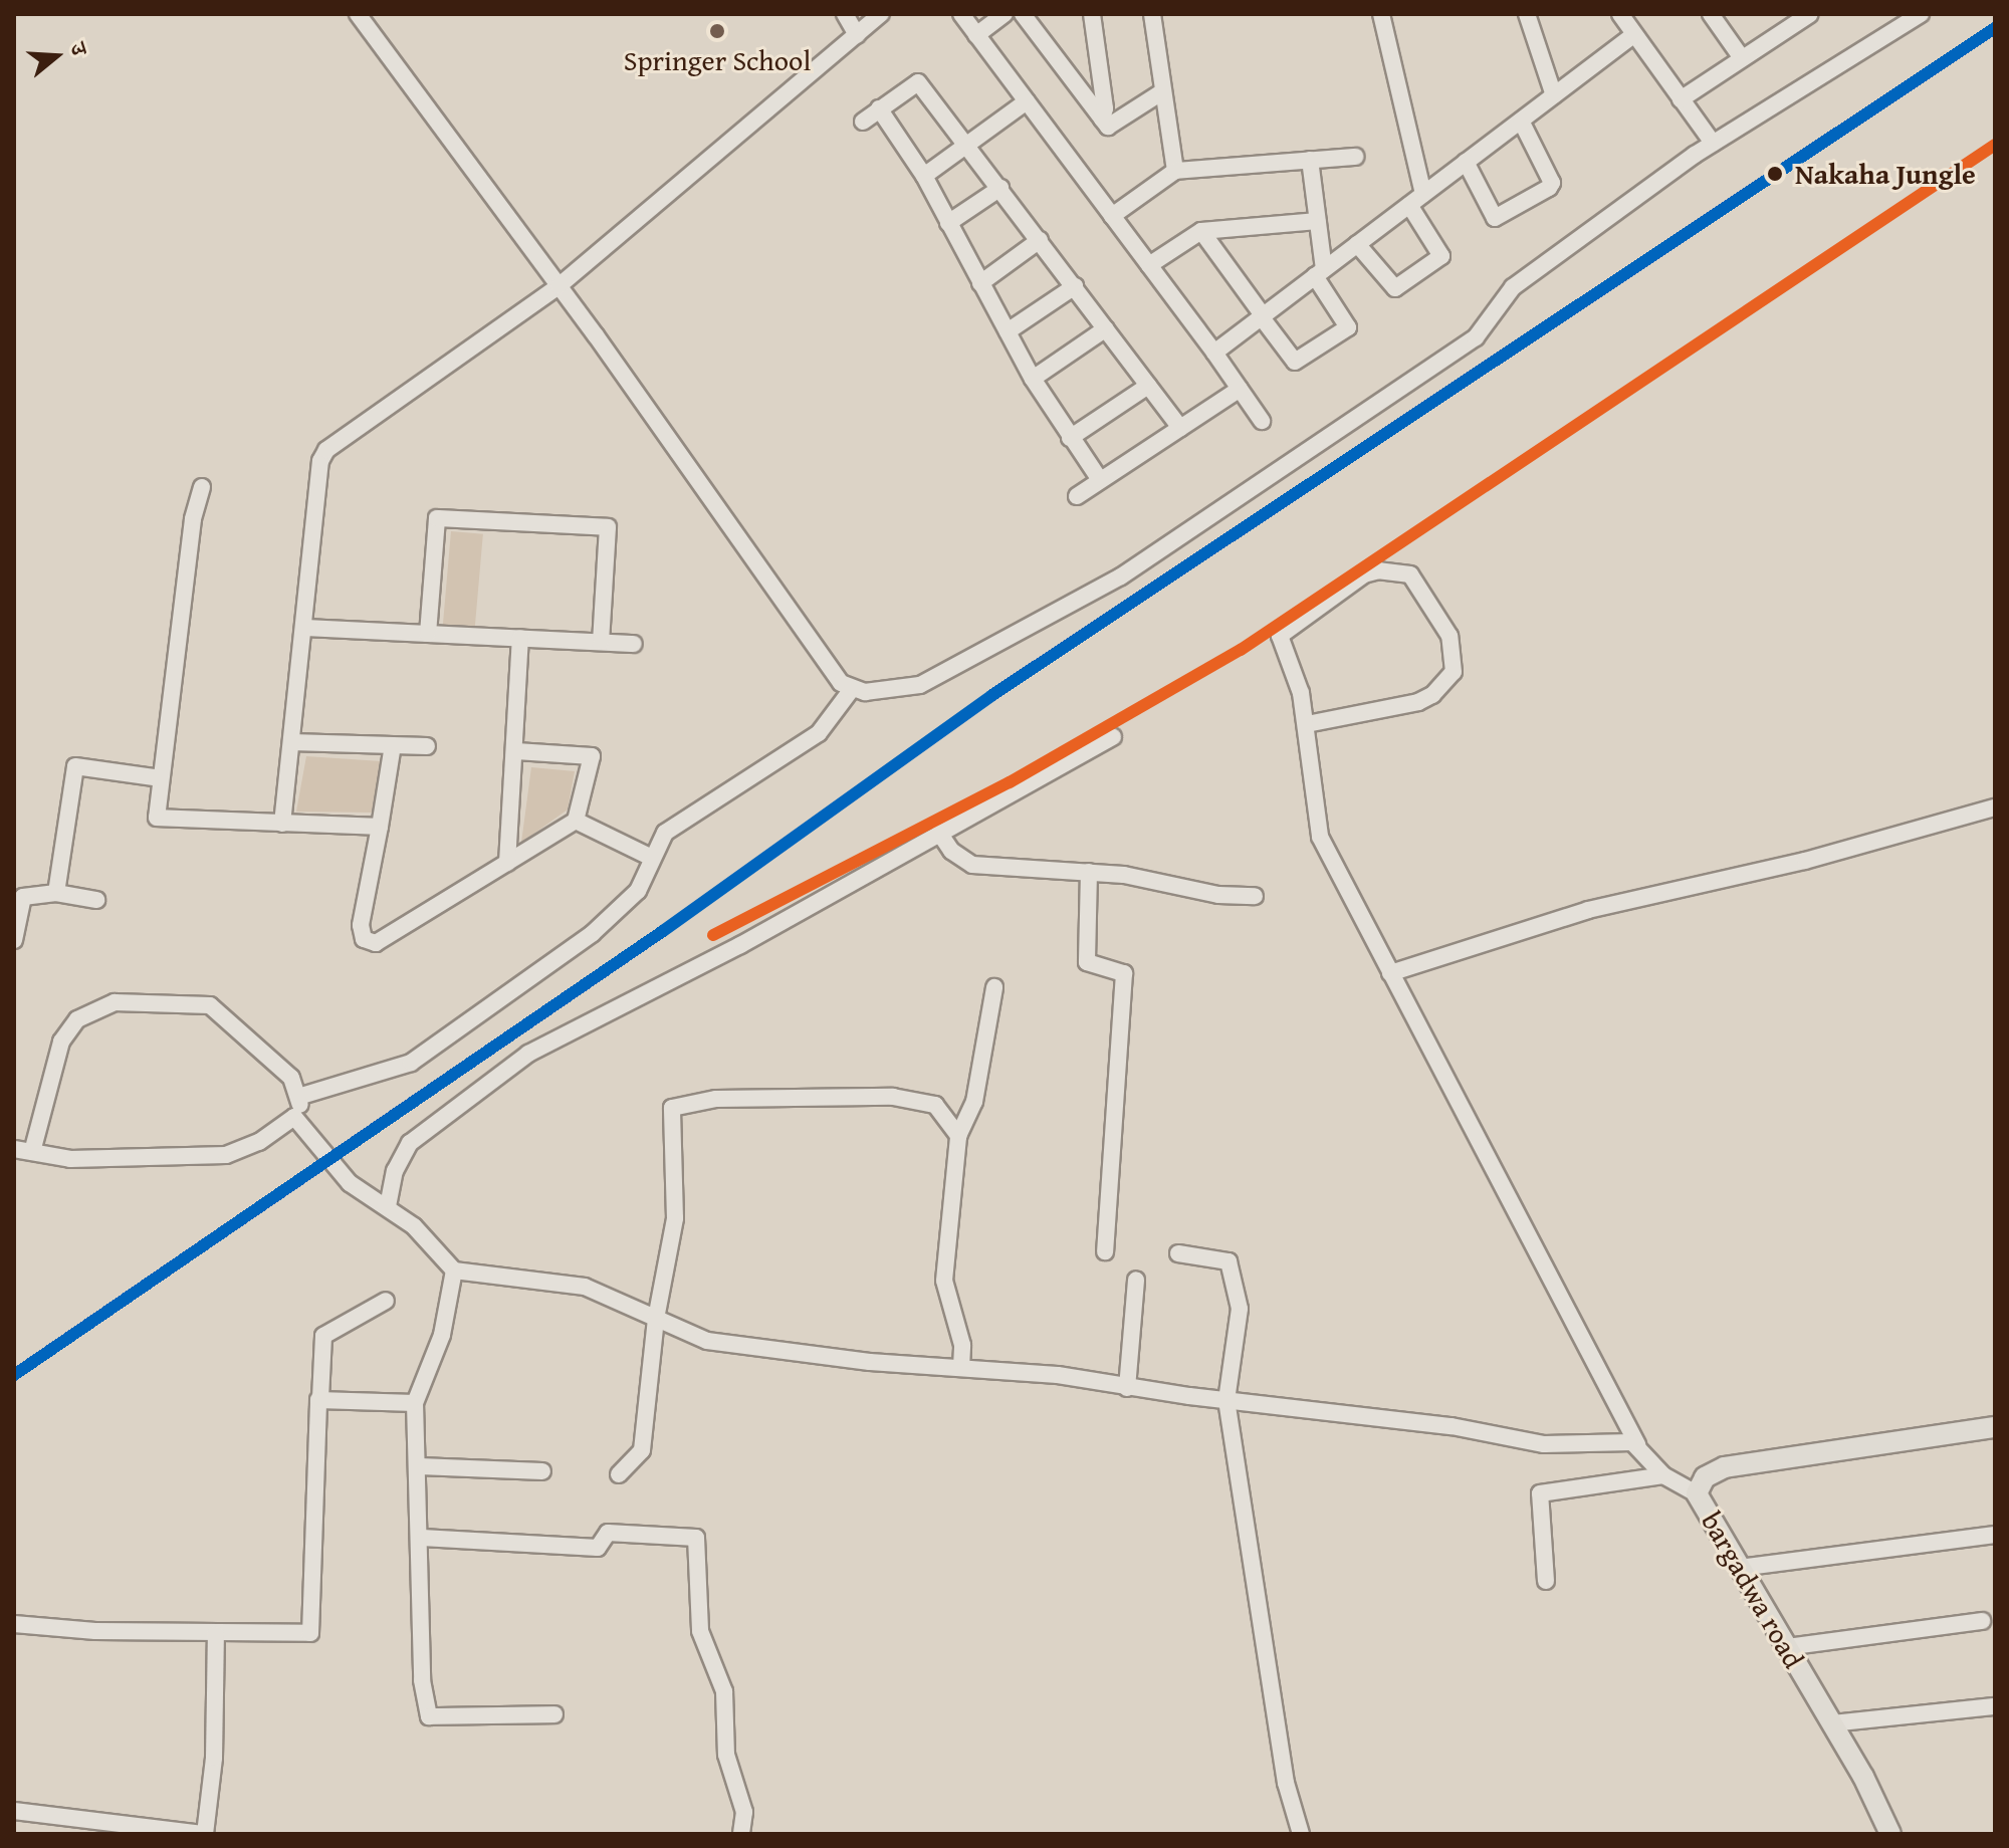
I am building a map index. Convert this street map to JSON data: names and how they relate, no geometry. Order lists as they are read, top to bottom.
{
  "streets": {
    "main road": ["bargadwa road"]
  },
  "places": ["Springer School", "Nakaha Jungle"],
  "north": "right"
}
